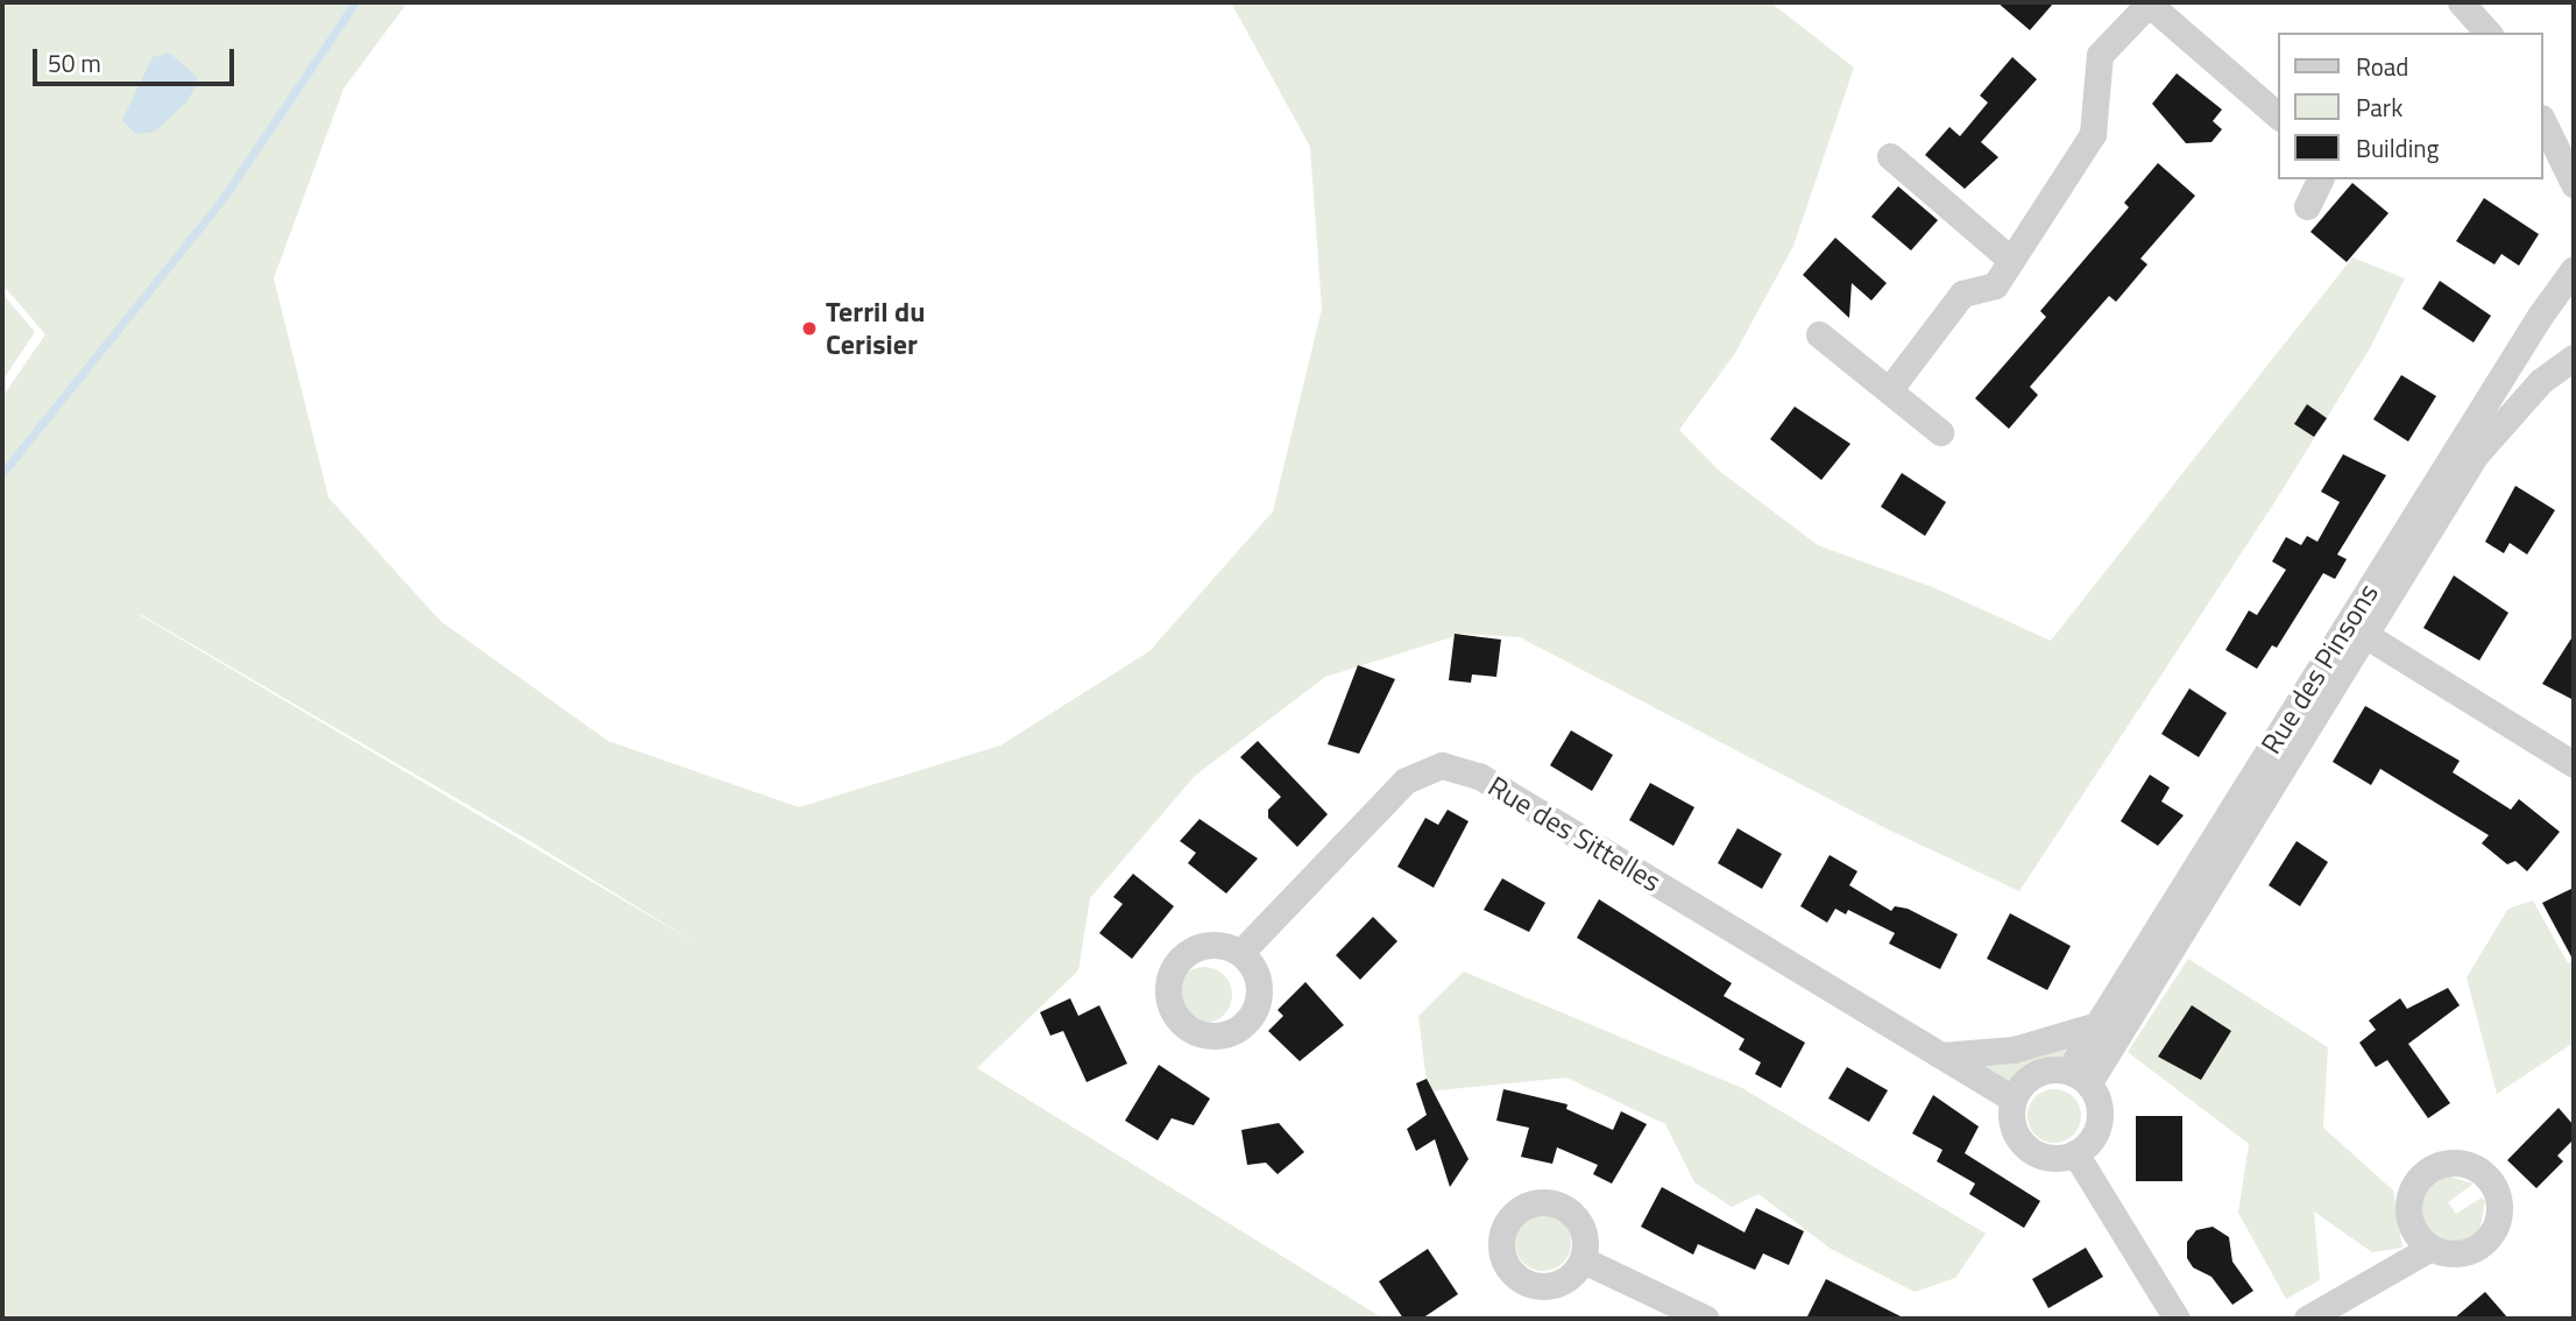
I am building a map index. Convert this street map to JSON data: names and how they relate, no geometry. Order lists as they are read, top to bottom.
{
  "streets": {
    "street": ["Rue des Pinsons", "Rue des Sittelles"]
  },
  "crossings": [
    ["Rue des Pinsons", "Rue des Sittelles"]
  ],
  "places": ["Terril du Cerisier"],
  "legend": ["Road", "Park", "Building"],
  "scale_bar": "50 m"
}
